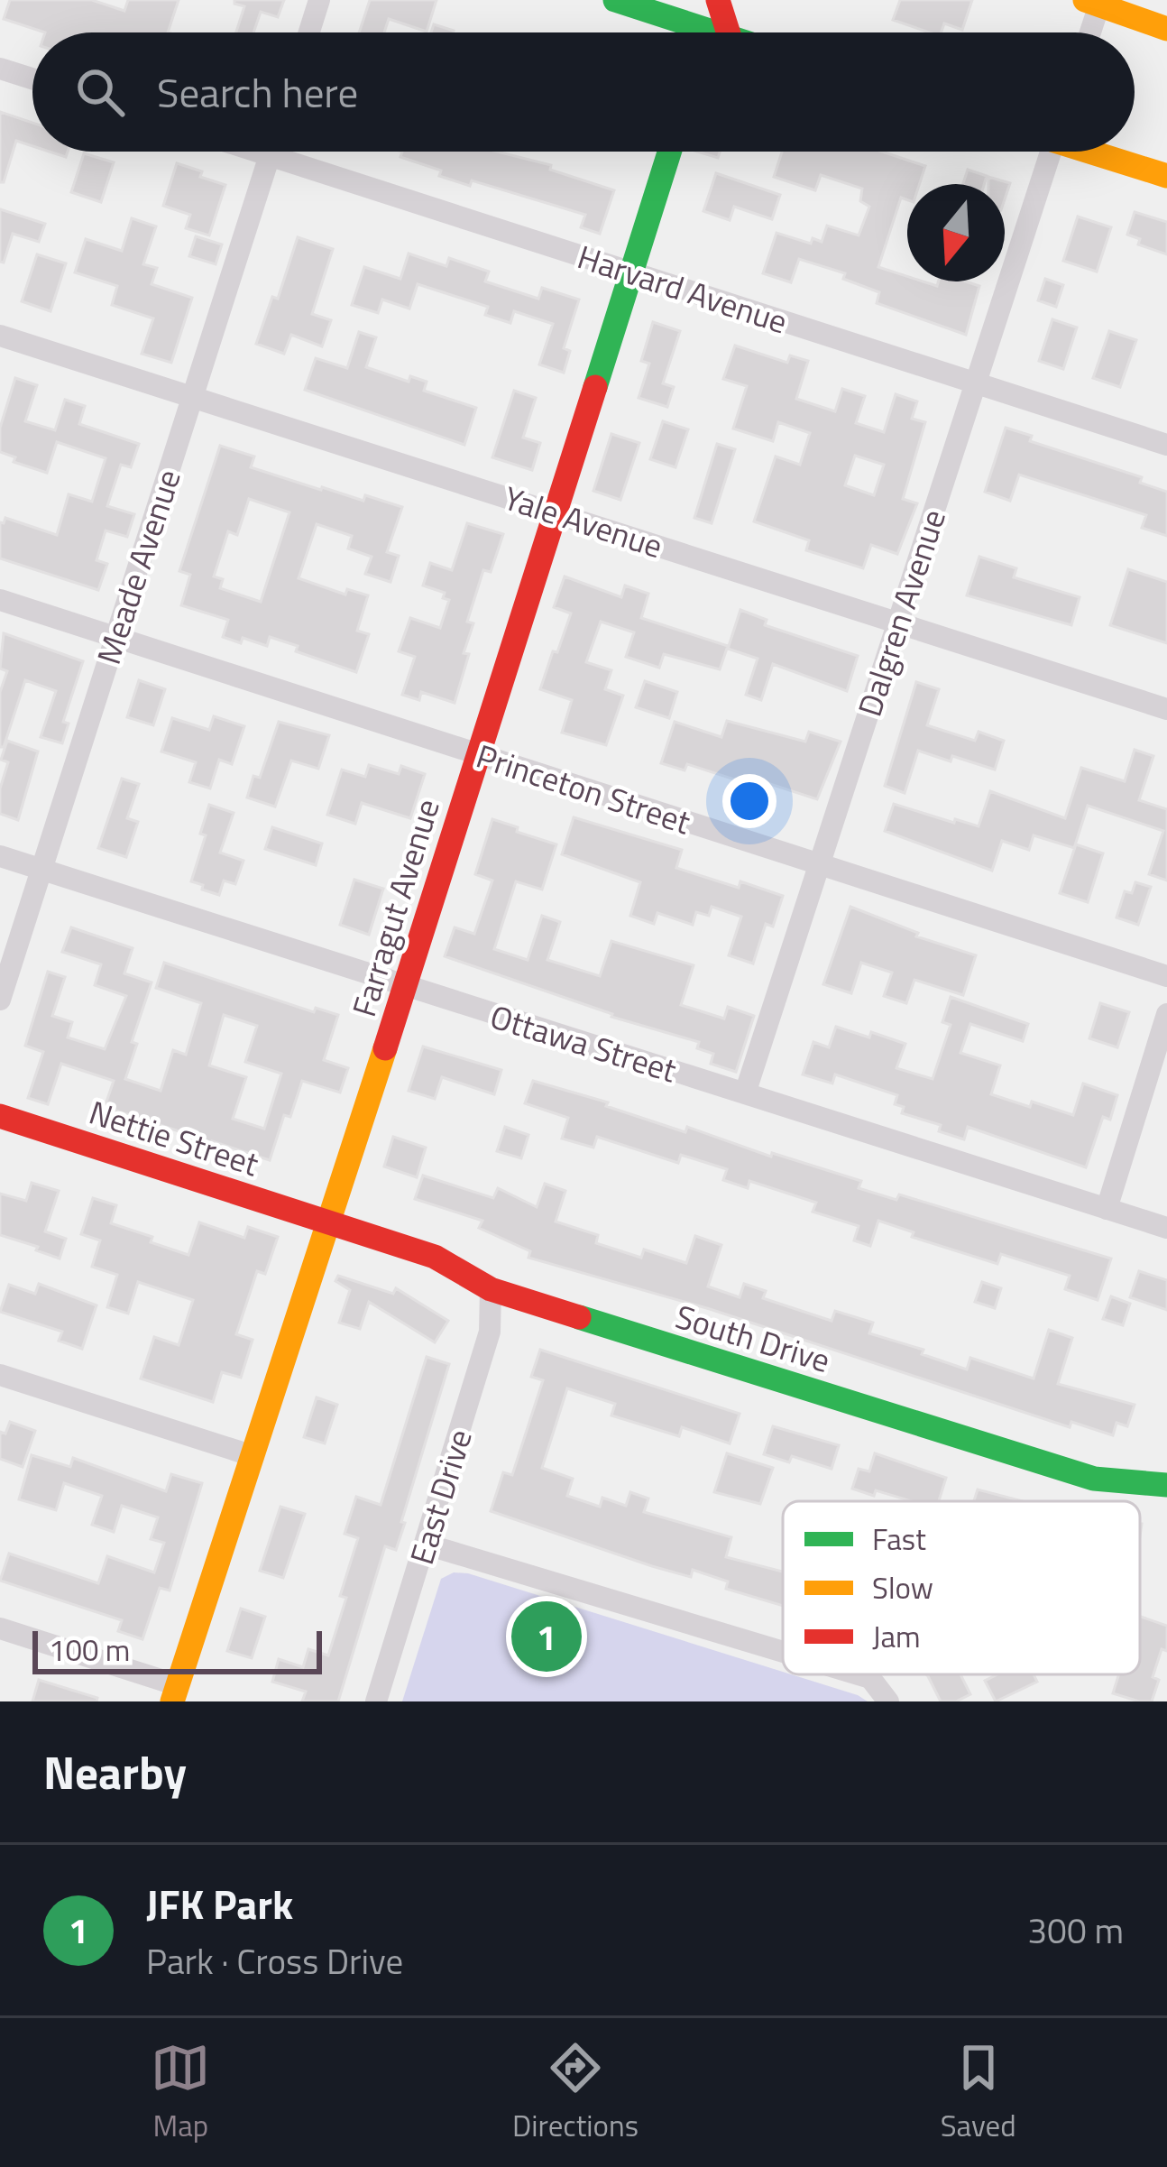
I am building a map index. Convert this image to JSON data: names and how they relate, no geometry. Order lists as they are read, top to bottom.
{
  "streets": {
    "street": [
      "Harvard Avenue",
      "Yale Avenue",
      "Meade Avenue",
      "Dalgren Avenue",
      "Princeton Street",
      "Farragut Avenue",
      "Ottawa Street",
      "Nettie Street",
      "South Drive",
      "East Drive"
    ]
  },
  "crossings": [
    ["Harvard Avenue", "Meade Avenue"],
    ["Harvard Avenue", "Dalgren Avenue"],
    ["Harvard Avenue", "Farragut Avenue"],
    ["Yale Avenue", "Meade Avenue"],
    ["Yale Avenue", "Dalgren Avenue"],
    ["Yale Avenue", "Farragut Avenue"],
    ["Meade Avenue", "Princeton Street"],
    ["Meade Avenue", "Ottawa Street"],
    ["Dalgren Avenue", "Princeton Street"],
    ["Dalgren Avenue", "Ottawa Street"],
    ["Princeton Street", "Farragut Avenue"],
    ["Farragut Avenue", "Ottawa Street"],
    ["Farragut Avenue", "Nettie Street"],
    ["Farragut Avenue", "South Drive"],
    ["Nettie Street", "South Drive"],
    ["South Drive", "East Drive"]
  ],
  "legend": ["Fast", "Slow", "Jam"],
  "scale_bar": "100 m",
  "north": "bottom",
  "page": {
    "search": "Search here",
    "pins": "1",
    "scale": "100 m",
    "heading": "Nearby",
    "list": [
      {
        "mark": "1",
        "name": "JFK Park",
        "note": "Park · Cross Drive",
        "value": "300 m"
      }
    ],
    "nav": ["Map", "Directions", "Saved"]
  }
}
